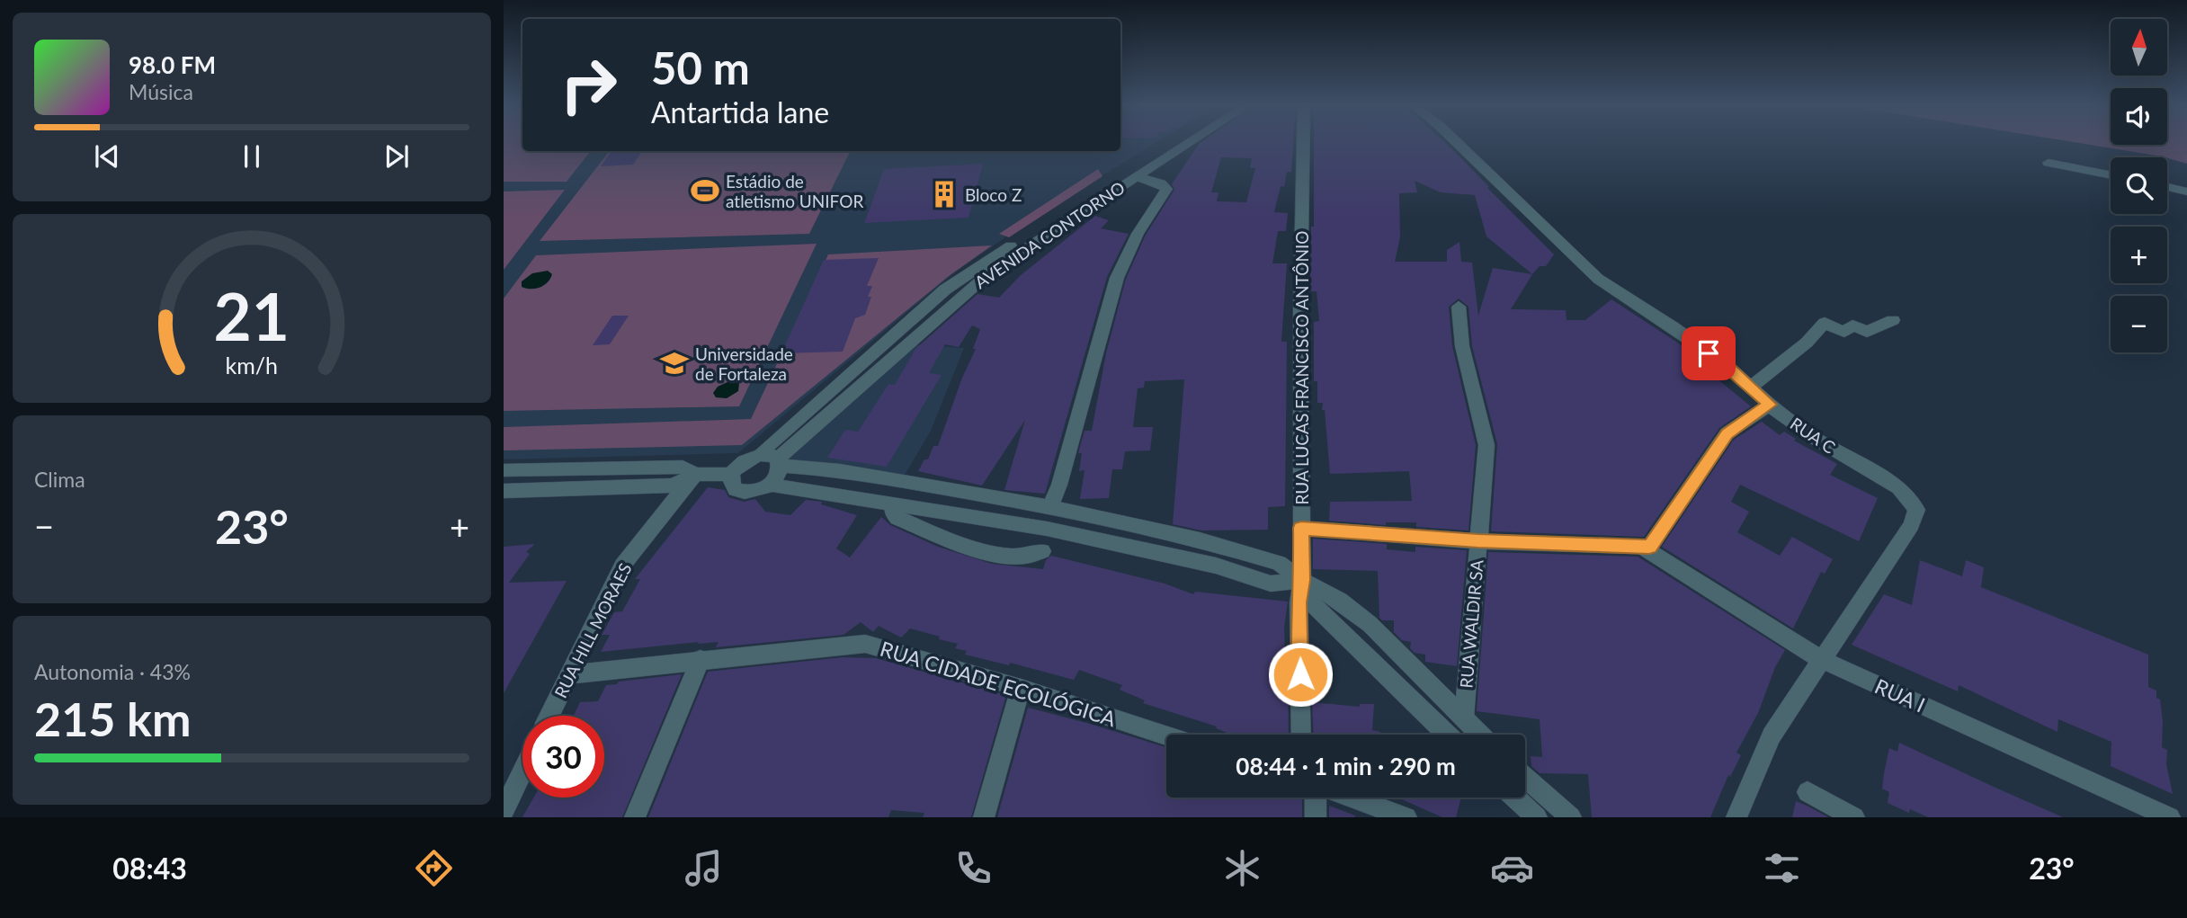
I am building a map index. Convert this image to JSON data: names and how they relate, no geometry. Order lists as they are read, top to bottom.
{
  "streets": {
    "street": [
      "AVENIDA CONTORNO",
      "RUA LUCAS FRANCISCO ANTÔNIO",
      "RUA C",
      "RUA WALDIR SA",
      "RUA HILL MORAES",
      "RUA CIDADE ECOLÓGICA",
      "RUA I"
    ]
  },
  "crossings": [
    ["RUA C", "RUA I"],
    ["RUA HILL MORAES", "RUA CIDADE ECOLÓGICA"]
  ],
  "places": {
    "sports": ["Estádio de atletismo UNIFOR"],
    "building": ["Bloco Z"],
    "school or university": ["Universidade de Fortaleza"]
  },
  "north": "top",
  "page": {
    "map_buttons": ["+", "−"],
    "turn": ["50 m", "Antartida lane"],
    "song": ["98.0 FM", "Música"],
    "tile": [
      "Clima",
      ["Autonomia · 43%", "215 km"]
    ],
    "heat": ["−", "23°", "+"],
    "limit": "30",
    "trip": "08:44 · 1 min · 290 m",
    "tabs": ["08:43", "23°"],
    "gauge": ["21", "km/h"]
  }
}
